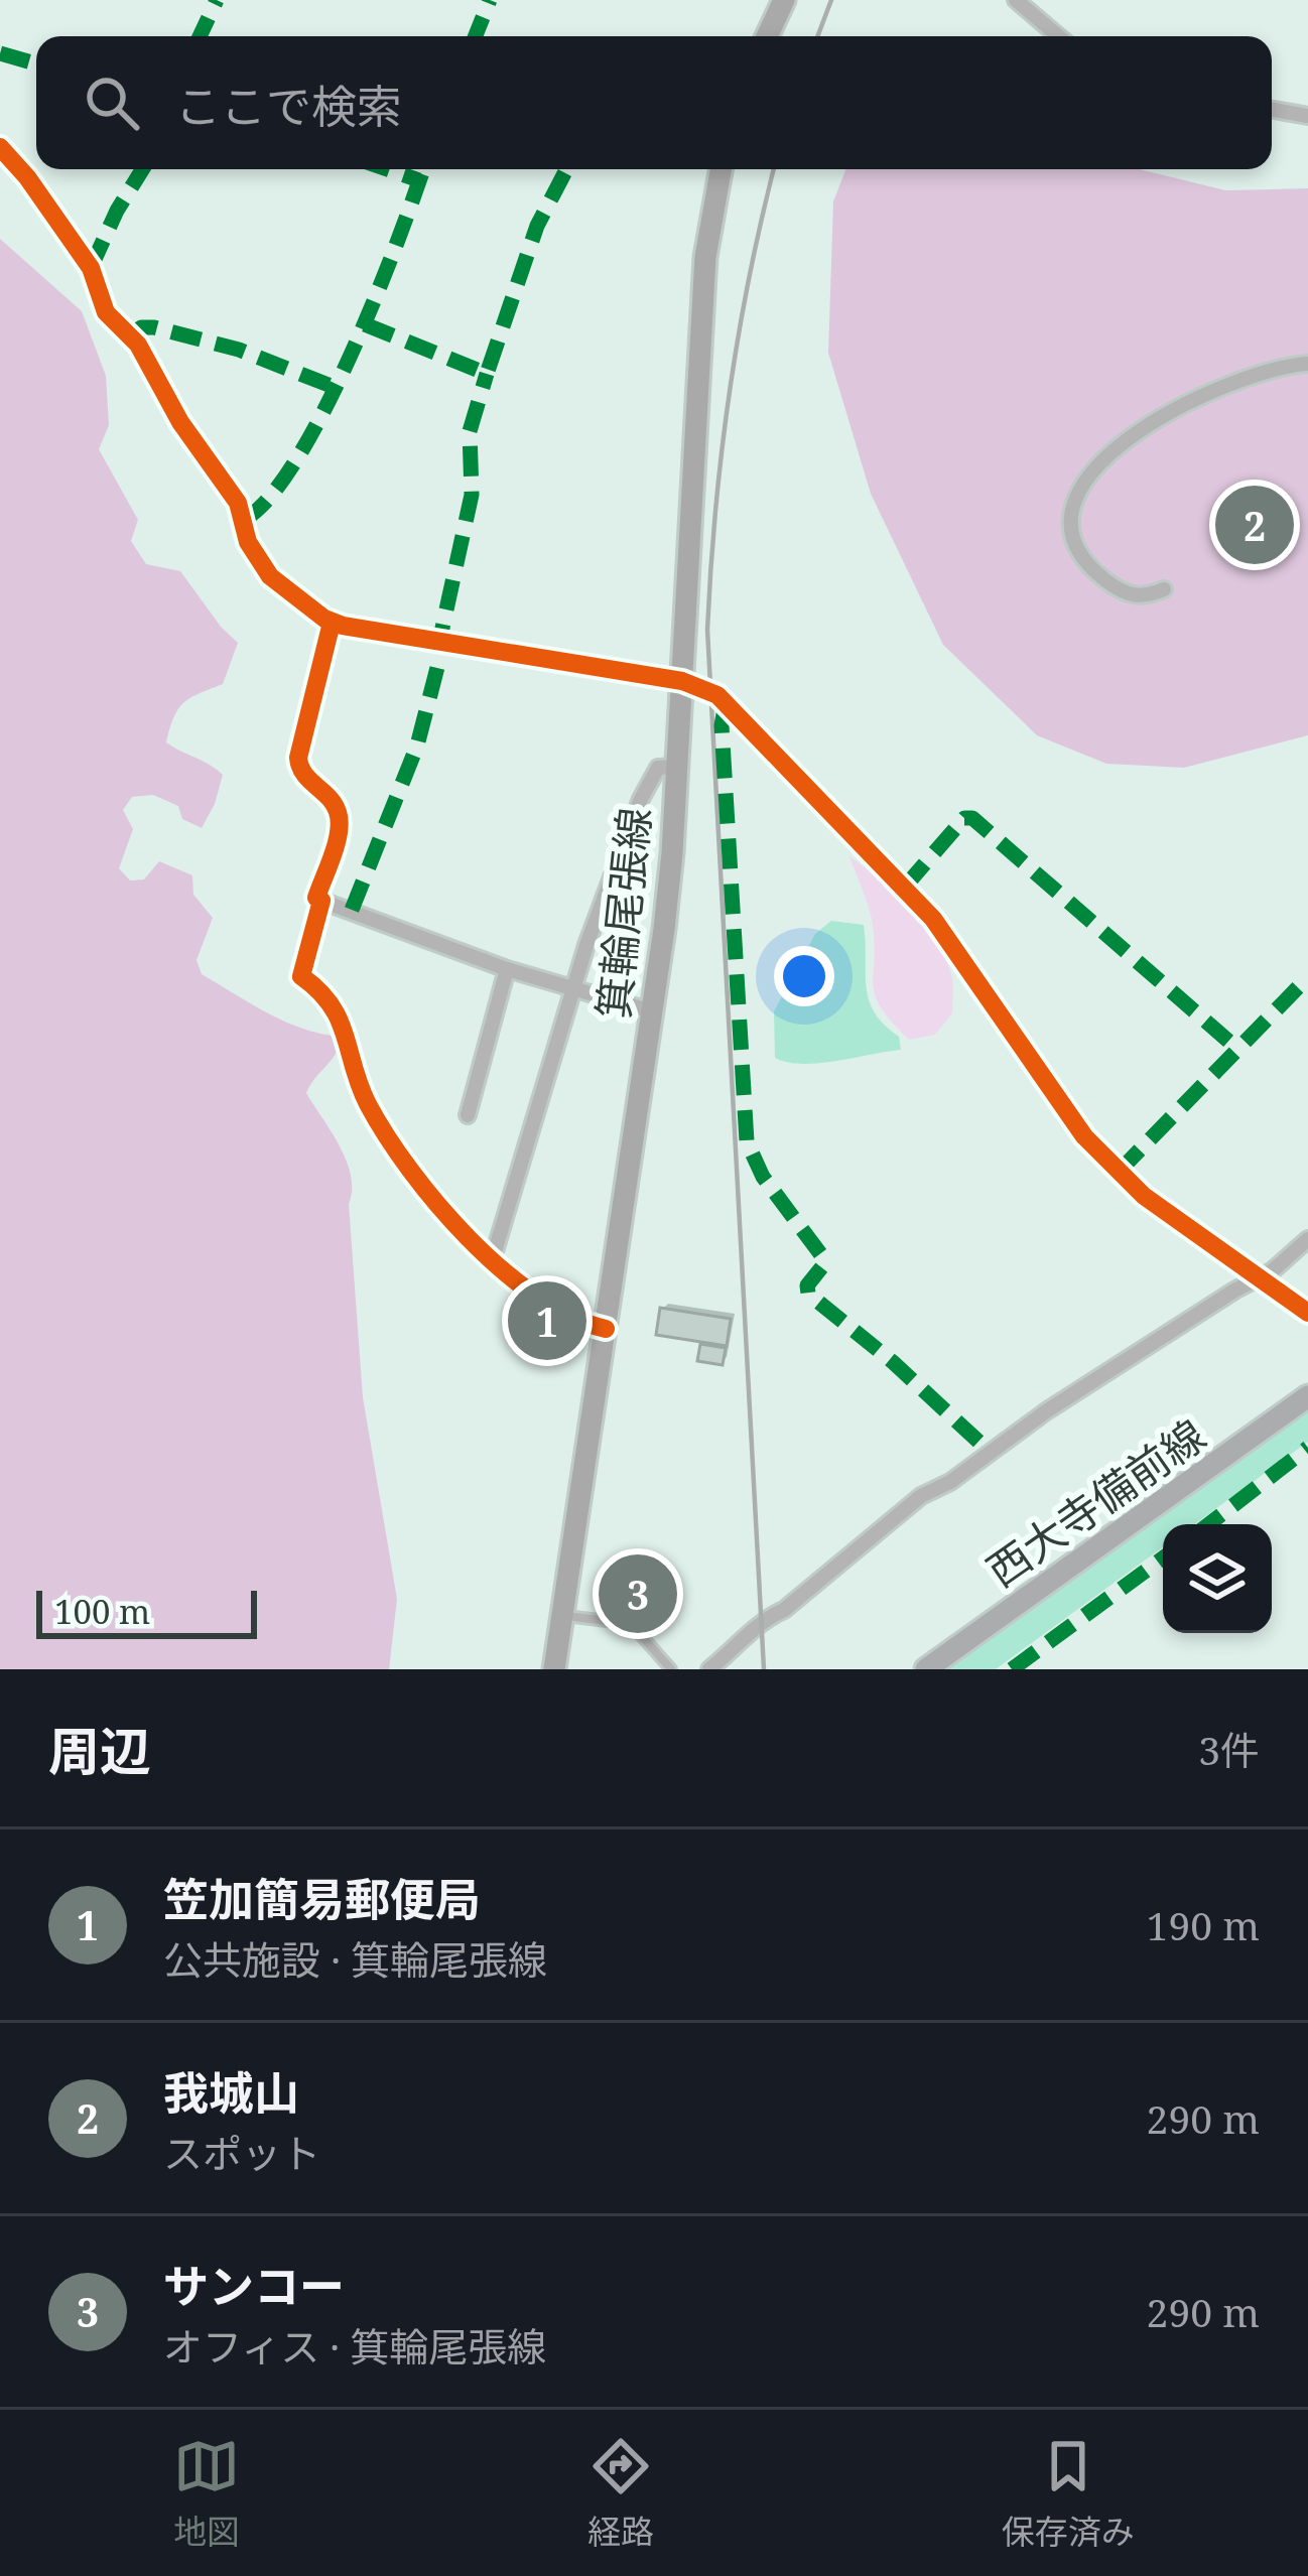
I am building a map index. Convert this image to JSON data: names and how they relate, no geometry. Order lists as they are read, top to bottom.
{
  "streets": {
    "main road": ["箕輪尾張線", "西大寺備前線"]
  },
  "scale_bar": "100 m",
  "page": {
    "search": "ここで検索",
    "pins": ["2", "1", "3"],
    "scale": "100 m",
    "heading": ["周辺", "3件"],
    "list": [
      {
        "mark": "1",
        "name": "笠加簡易郵便局",
        "note": "公共施設 · 箕輪尾張線",
        "value": "190 m"
      },
      {
        "mark": "2",
        "name": "我城山",
        "note": "スポット",
        "value": "290 m"
      },
      {
        "mark": "3",
        "name": "サンコー",
        "note": "オフィス · 箕輪尾張線",
        "value": "290 m"
      }
    ],
    "nav": ["地図", "経路", "保存済み"]
  }
}
